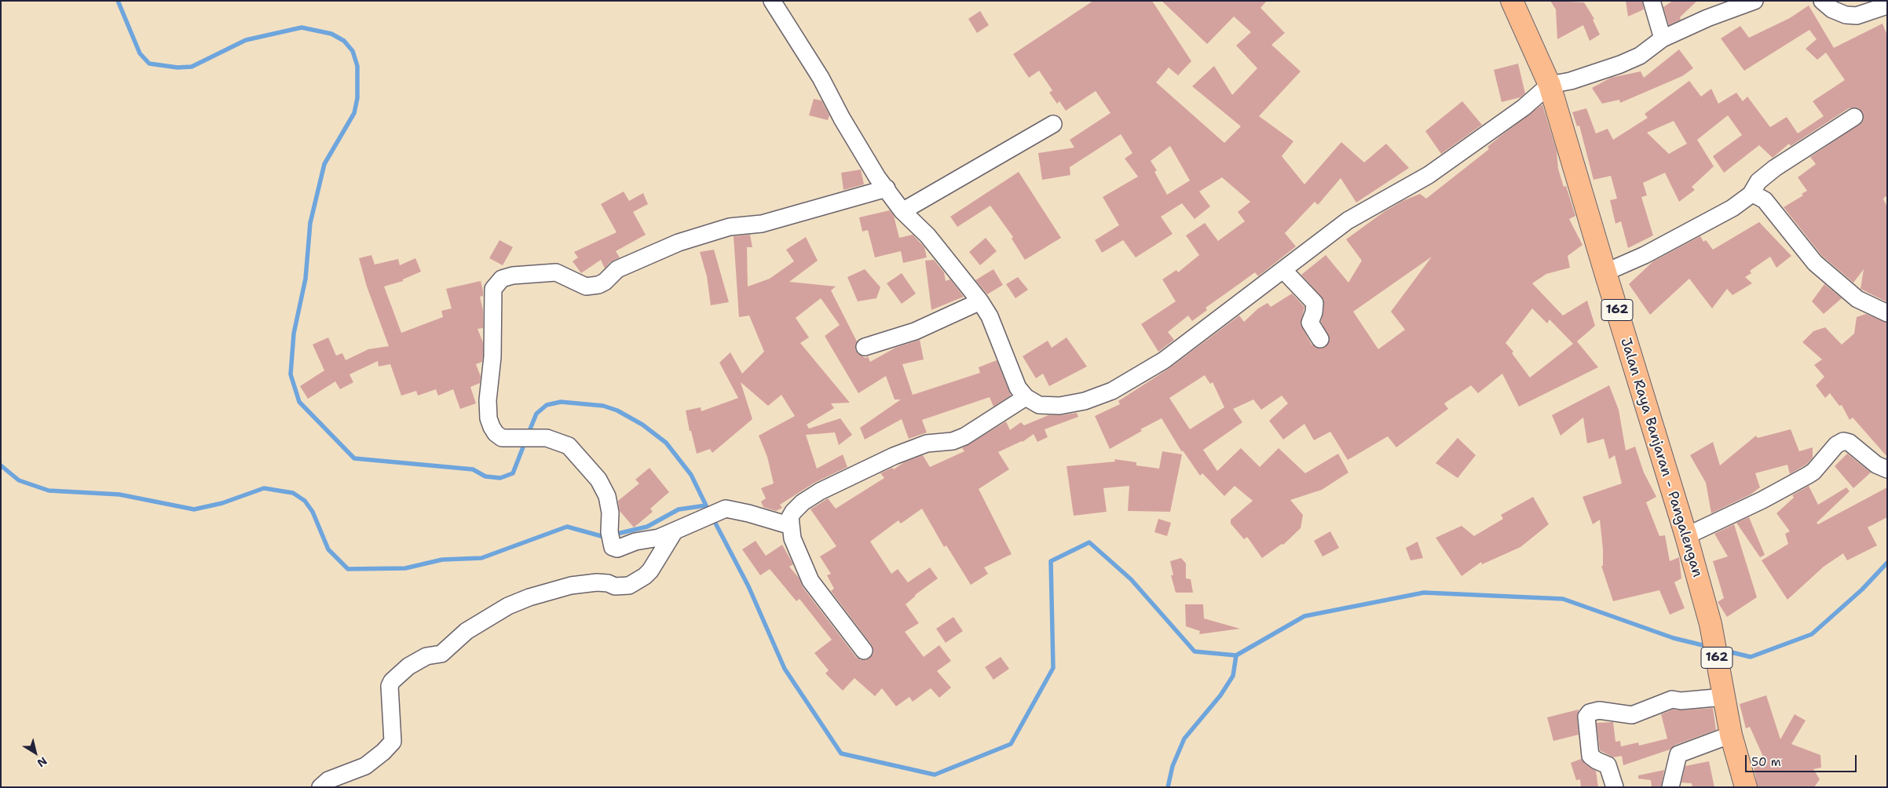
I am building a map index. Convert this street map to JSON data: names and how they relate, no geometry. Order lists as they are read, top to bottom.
{
  "streets": {
    "main road": ["162", "Jalan Raya Banjaran - Pangalengan"]
  },
  "scale_bar": "50 m",
  "north": "bottom right"
}
